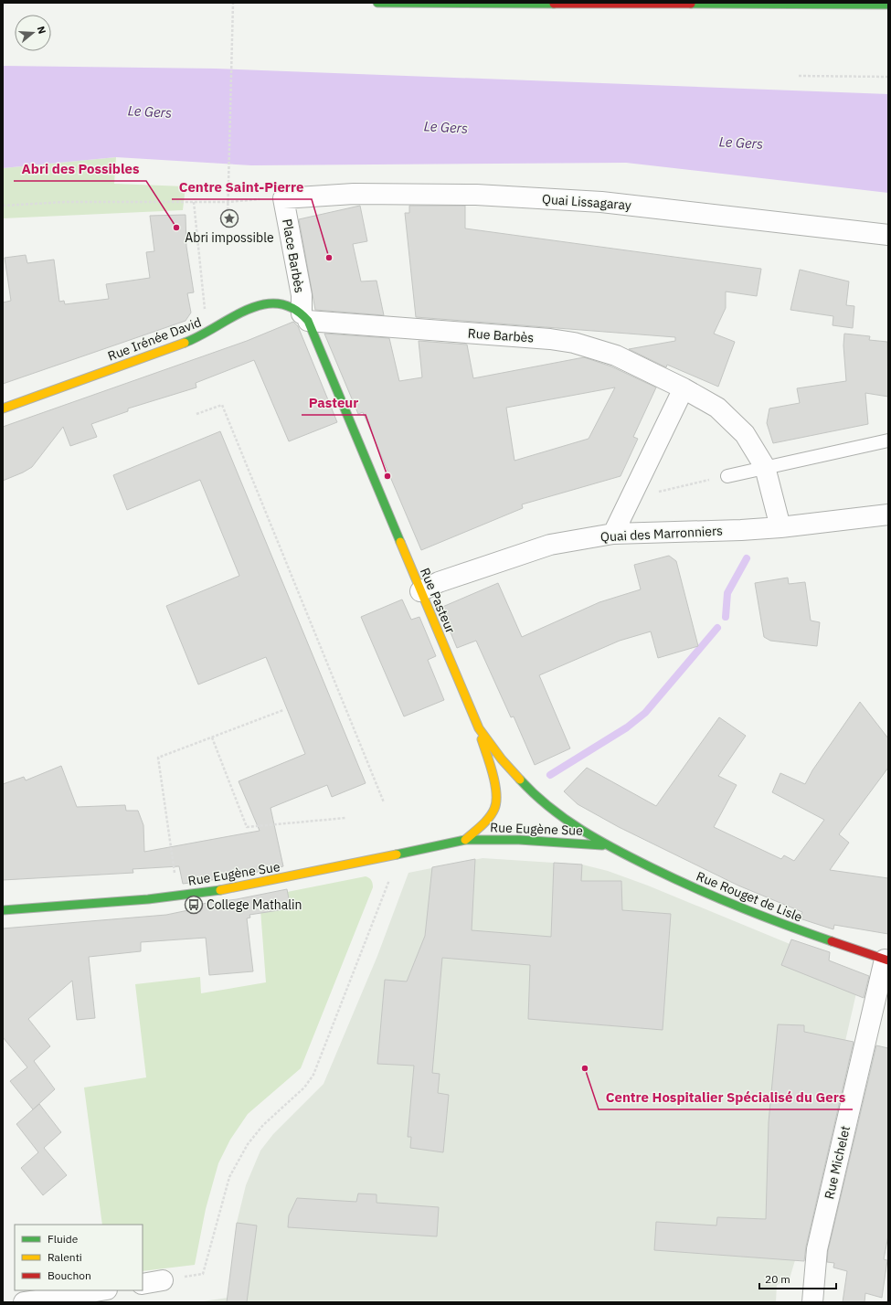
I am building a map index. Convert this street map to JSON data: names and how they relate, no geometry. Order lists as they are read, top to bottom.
{
  "streets": {
    "main road": [
      "Rue Irénée David",
      "Rue Pasteur",
      "Rue Eugène Sue",
      "Rue Rouget de Lisle"
    ],
    "street": [
      "Quai Lissagaray",
      "Place Barbès",
      "Rue Barbès",
      "Quai des Marronniers",
      "Rue Michelet"
    ]
  },
  "crossings": [
    ["Quai Lissagaray", "Place Barbès"],
    ["Place Barbès", "Rue Barbès"],
    ["Place Barbès", "Rue Irénée David"],
    ["Place Barbès", "Rue Pasteur"],
    ["Rue Barbès", "Rue Irénée David"],
    ["Rue Barbès", "Rue Pasteur"],
    ["Rue Irénée David", "Rue Pasteur"],
    ["Quai des Marronniers", "Rue Pasteur"],
    ["Rue Pasteur", "Rue Eugène Sue"],
    ["Rue Pasteur", "Rue Rouget de Lisle"],
    ["Rue Eugène Sue", "Rue Rouget de Lisle"],
    ["Rue Rouget de Lisle", "Rue Michelet"]
  ],
  "water": ["Le Gers"],
  "places": {
    "place": ["Abri impossible"],
    "other": [
      "Abri des Possibles",
      "Centre Saint-Pierre",
      "Pasteur",
      "Centre Hospitalier Spécialisé du Gers"
    ],
    "bus stop": ["College Mathalin"]
  },
  "legend": ["Fluide", "Ralenti", "Bouchon"],
  "scale_bar": "20 m",
  "north": "right"
}
